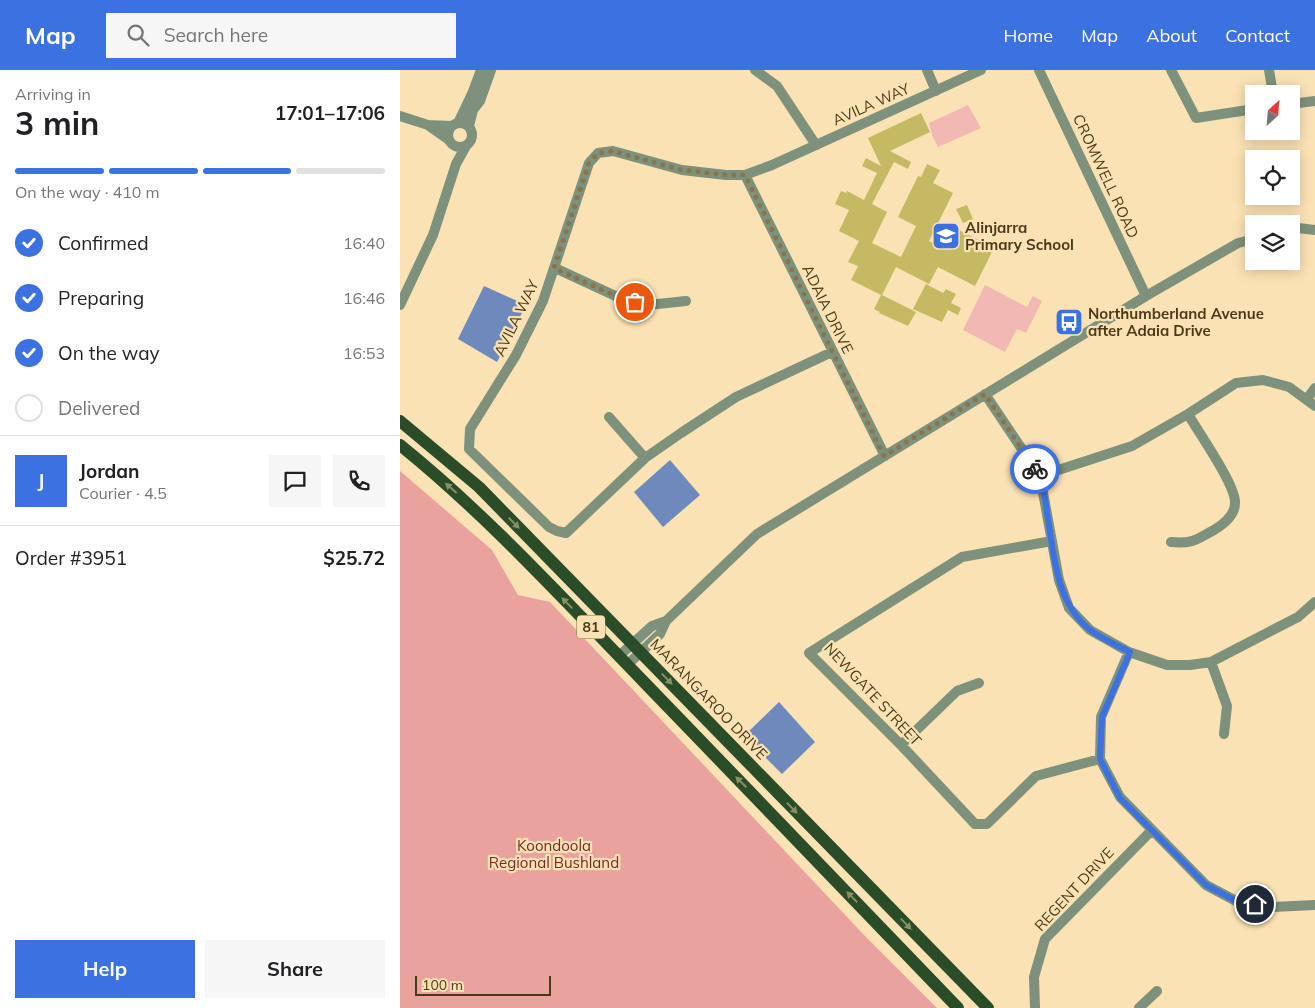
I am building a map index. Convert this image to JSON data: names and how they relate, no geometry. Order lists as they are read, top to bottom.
{
  "streets": {
    "main road": ["81", "MARANGAROO DRIVE"],
    "street": [
      "AVILA WAY",
      "CROMWELL ROAD",
      "ADAIA DRIVE",
      "NEWGATE STREET",
      "REGENT DRIVE"
    ]
  },
  "crossings": [
    ["AVILA WAY", "ADAIA DRIVE"]
  ],
  "parks": ["Koondoola Regional Bushland"],
  "places": {
    "school or university": ["Alinjarra Primary School"],
    "bus stop": ["Northumberland Avenue after Adaia Drive"]
  },
  "scale_bar": "100 m",
  "north": "top right",
  "page": {
    "header": "Map",
    "search": "Search here",
    "nav": [
      "Home",
      "Map",
      "About",
      "Contact"
    ],
    "heading": ["3 min", "Arriving in", "17:01–17:06"],
    "panel": [
      "Jordan",
      "Courier · 4.5",
      "Order #3951",
      "$25.72"
    ],
    "bar": "On the way · 410 m",
    "list": [
      ["Confirmed", "16:40"],
      ["Preparing", "16:46"],
      ["On the way", "16:53"],
      "Delivered"
    ],
    "round": "J",
    "buttons": ["Help", "Share"],
    "scale": "100 m"
  }
}
